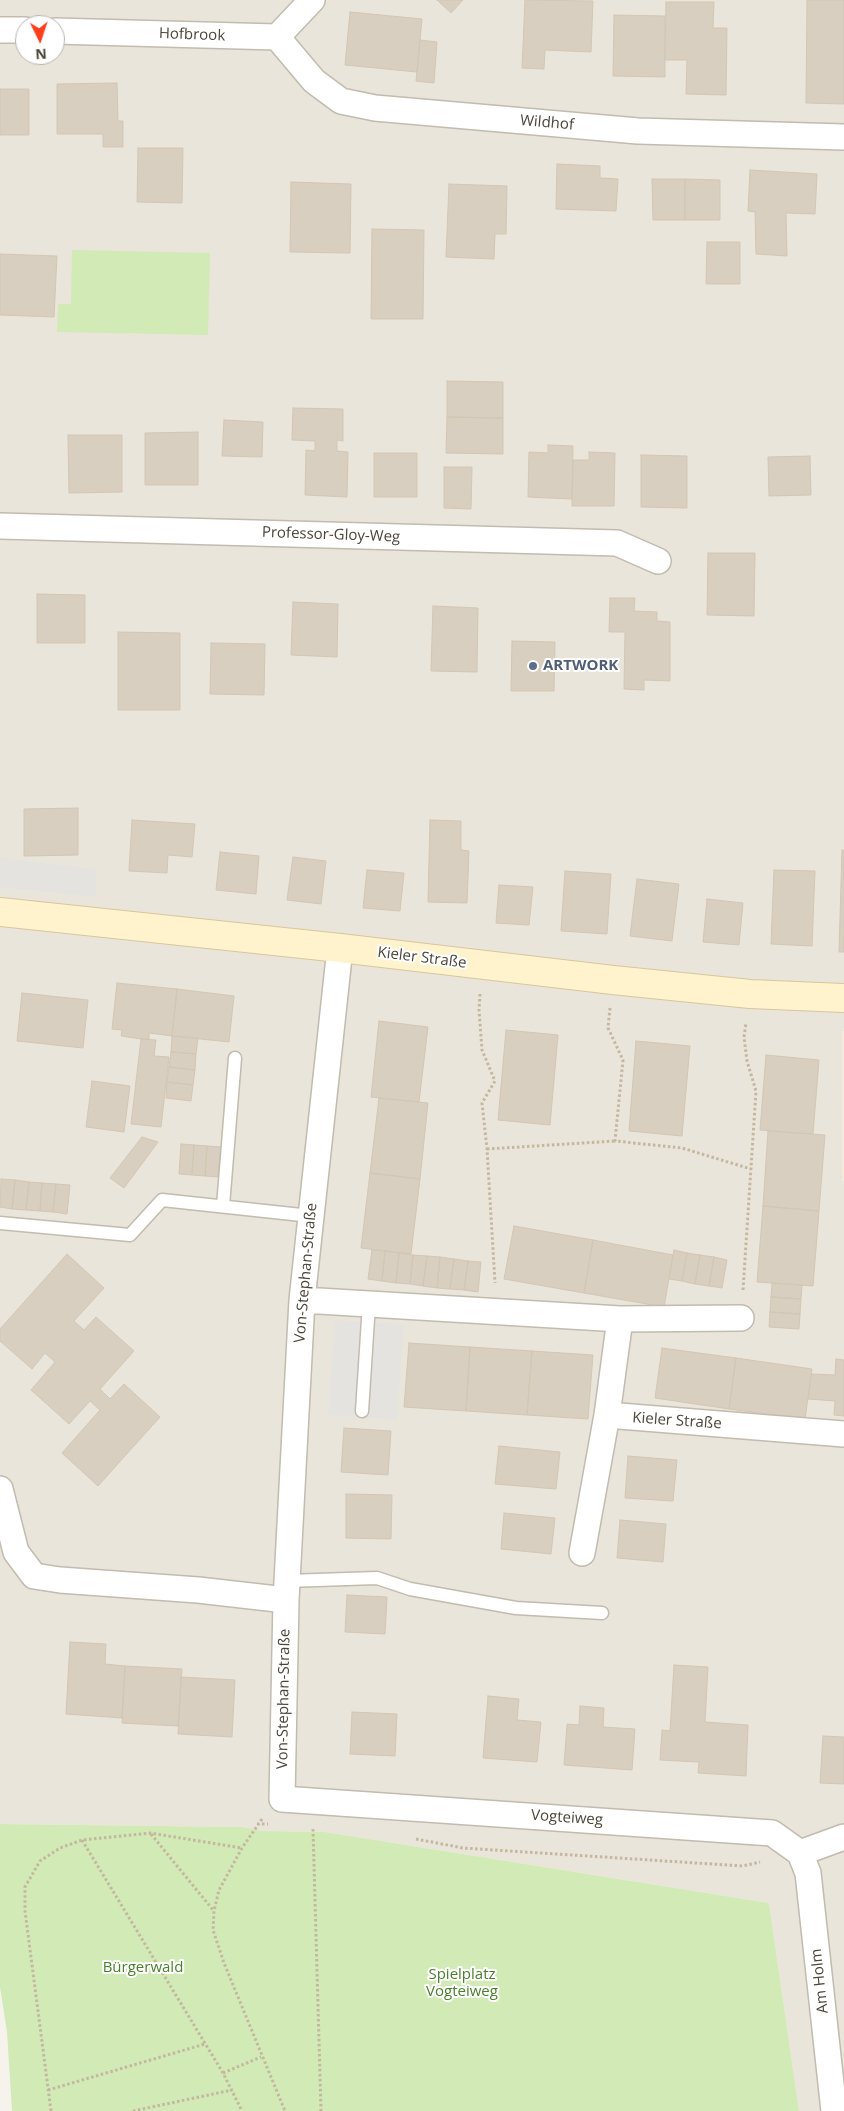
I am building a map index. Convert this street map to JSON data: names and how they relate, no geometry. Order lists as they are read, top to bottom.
{
  "streets": {
    "main road": ["Kieler Straße"],
    "street": [
      "Hofbrook",
      "Wildhof",
      "Professor-Gloy-Weg",
      "Von-Stephan-Straße",
      "Vogteiweg",
      "Am Holm"
    ]
  },
  "crossings": [
    ["Hofbrook", "Wildhof"],
    ["Kieler Straße", "Von-Stephan-Straße"],
    ["Von-Stephan-Straße", "Vogteiweg"],
    ["Vogteiweg", "Am Holm"]
  ],
  "parks": ["Bürgerwald", "Spielplatz Vogteiweg"],
  "places": ["ARTWORK"],
  "north": "bottom"
}
